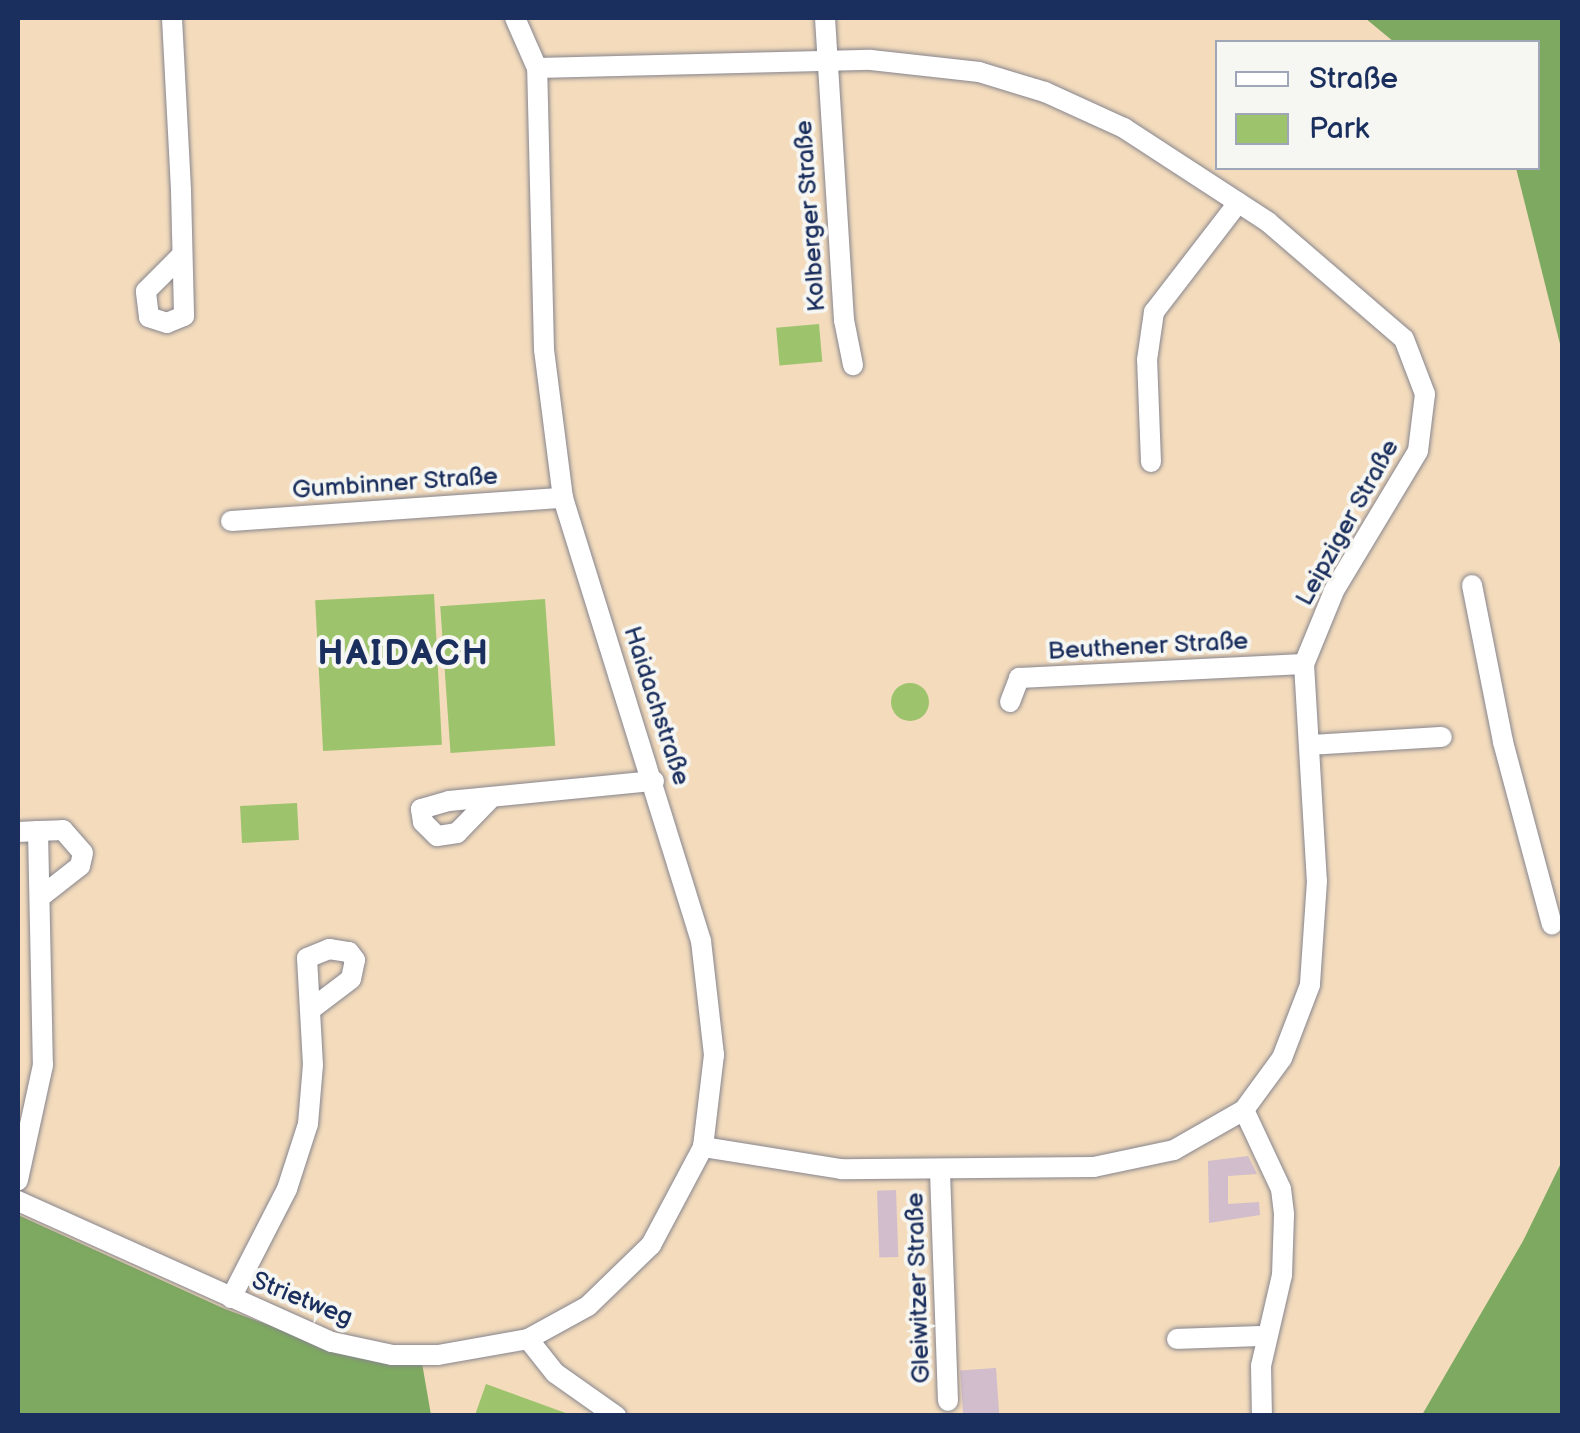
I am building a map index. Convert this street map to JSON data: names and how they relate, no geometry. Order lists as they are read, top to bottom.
{
  "streets": {
    "street": [
      "Kolberger Straße",
      "Gumbinner Straße",
      "Leipziger Straße",
      "Beuthener Straße",
      "Haidachstraße",
      "Gleiwitzer Straße",
      "Strietweg"
    ]
  },
  "crossings": [
    ["Kolberger Straße", "Leipziger Straße"],
    ["Gumbinner Straße", "Haidachstraße"],
    ["Leipziger Straße", "Beuthener Straße"],
    ["Leipziger Straße", "Haidachstraße"],
    ["Leipziger Straße", "Gleiwitzer Straße"],
    ["Haidachstraße", "Strietweg"]
  ],
  "districts": ["HAIDACH"],
  "legend": ["Straße", "Park"]
}
